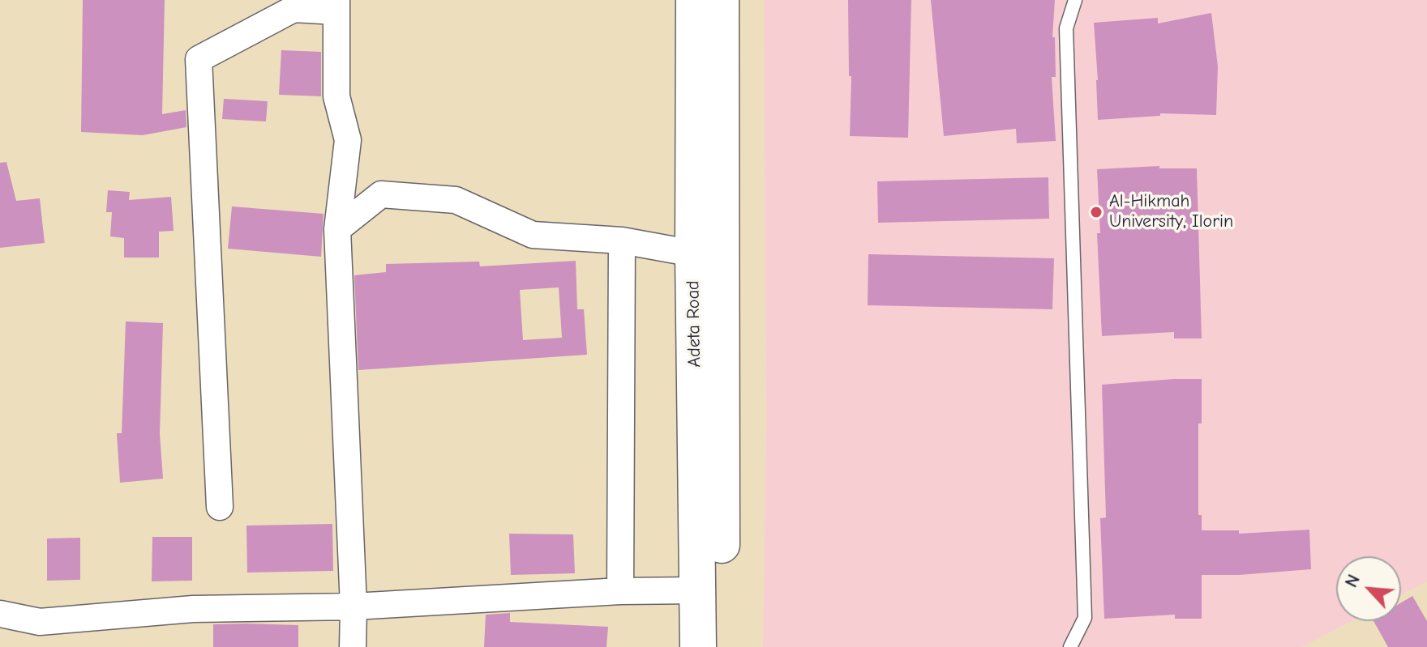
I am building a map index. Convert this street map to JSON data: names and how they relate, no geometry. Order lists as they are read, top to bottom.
{
  "streets": {
    "main road": ["Adeta Road"]
  },
  "places": ["Al-Hikmah University, Ilorin"],
  "north": "top left"
}
